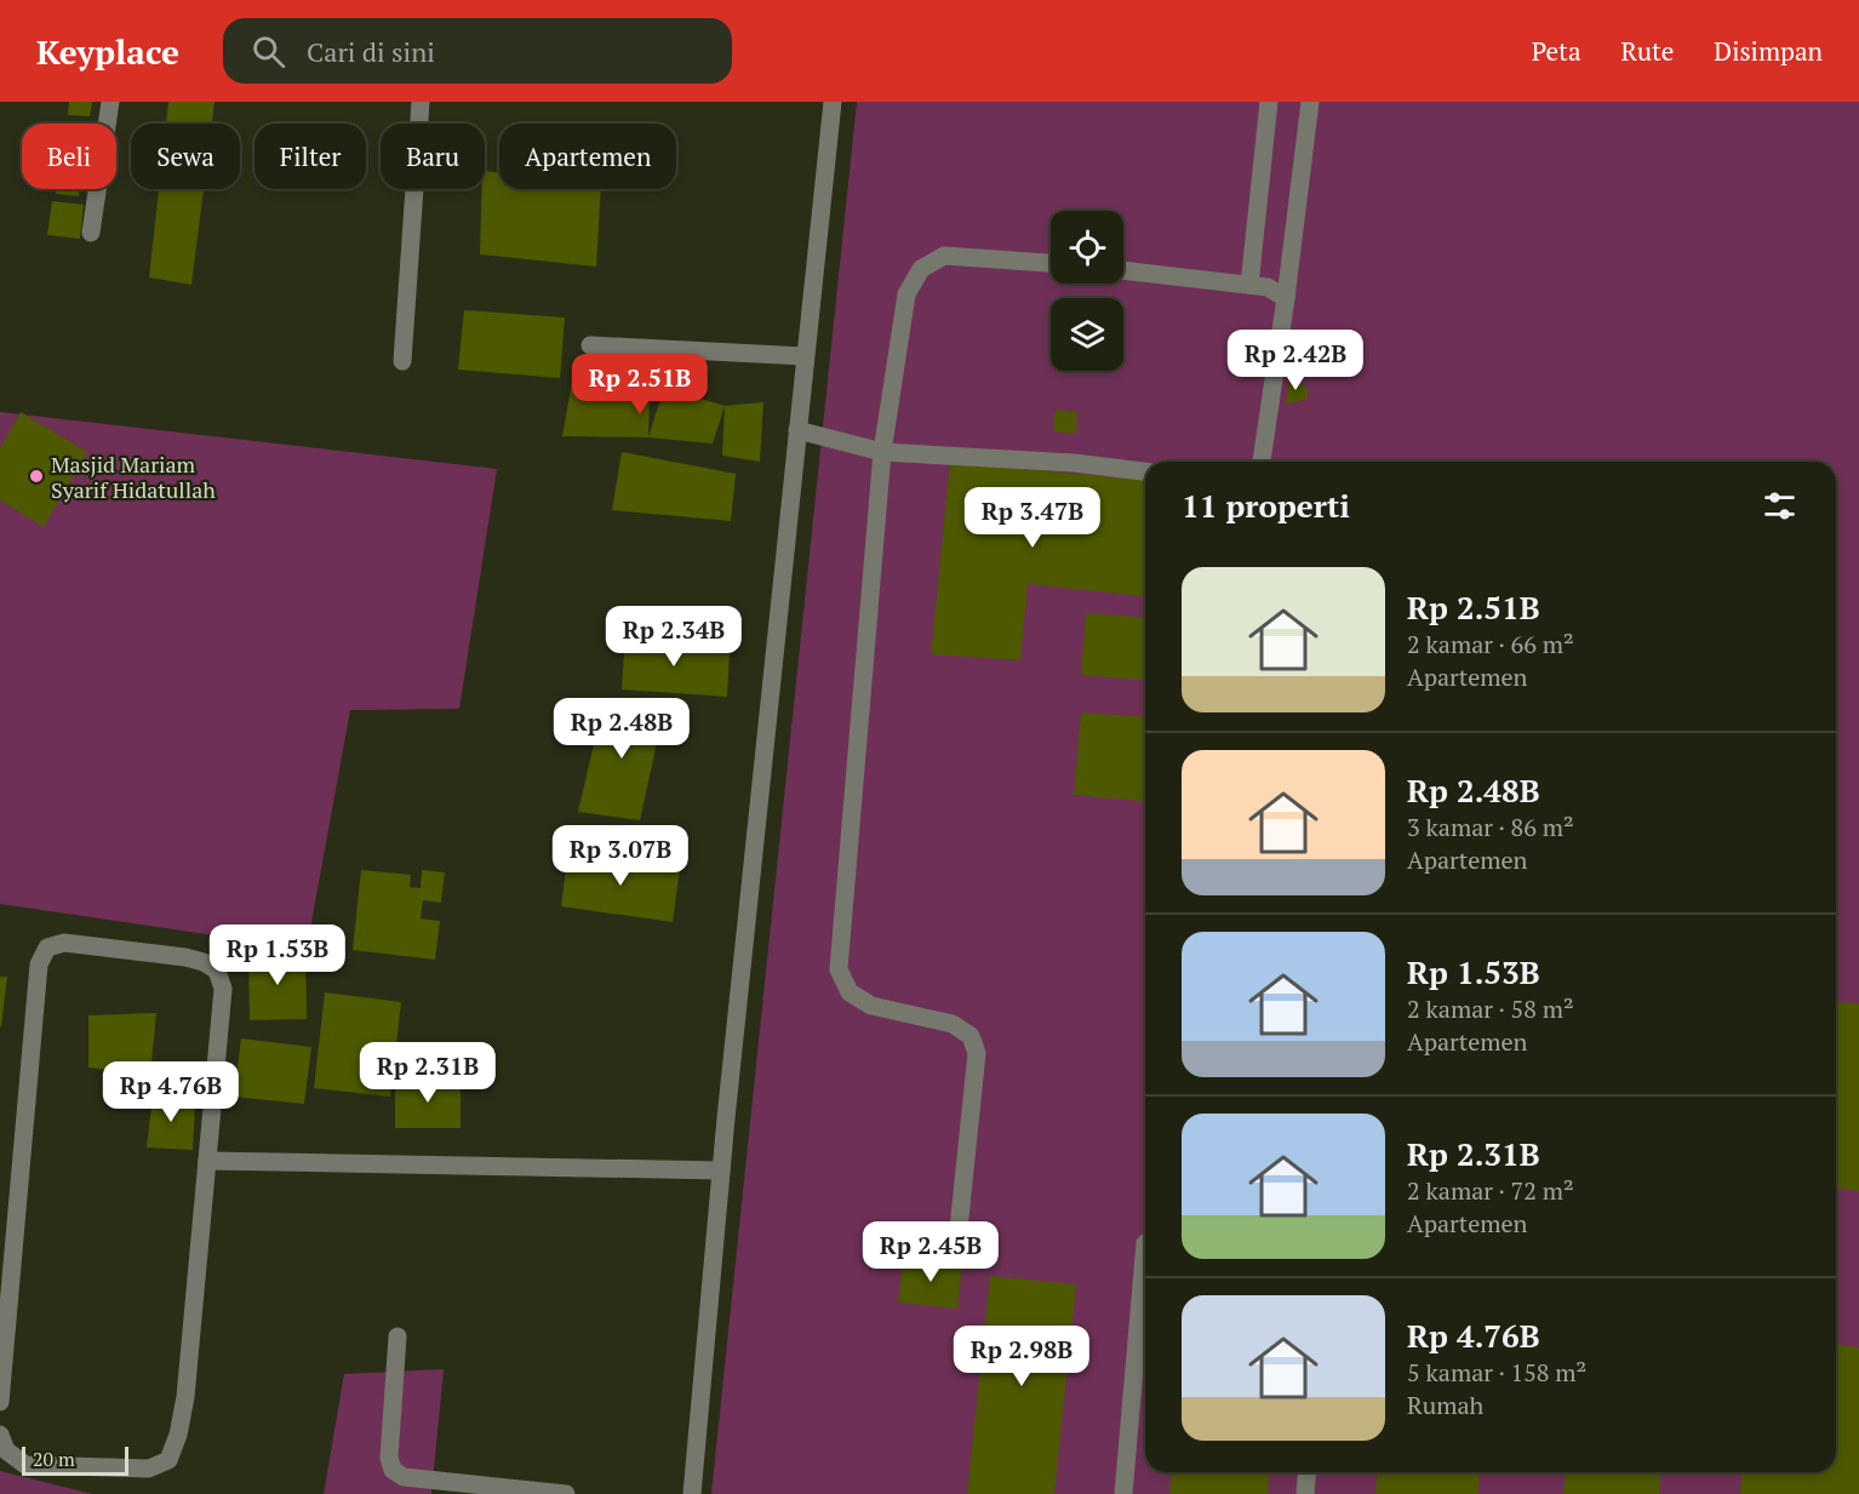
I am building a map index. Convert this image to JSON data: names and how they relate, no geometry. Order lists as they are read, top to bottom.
{
  "places": ["Masjid Mariam Syarif Hidatullah"],
  "scale_bar": "20 m",
  "page": {
    "header": "Keyplace",
    "search": "Cari di sini",
    "nav": ["Peta", "Rute", "Disimpan"],
    "chip": [
      "Beli",
      "Sewa",
      "Filter",
      "Baru",
      "Apartemen"
    ],
    "price": [
      "Rp 2.42B",
      "Rp 2.51B",
      "Rp 3.47B",
      "Rp 2.34B",
      "Rp 2.48B",
      "Rp 3.07B",
      "Rp 1.53B",
      "Rp 2.31B",
      "Rp 4.76B",
      "Rp 2.45B",
      "Rp 2.98B"
    ],
    "heading": "11 properti",
    "list": [
      {
        "name": "Rp 2.51B",
        "note": "2 kamar · 66 m² · Apartemen"
      },
      {
        "name": "Rp 2.48B",
        "note": "3 kamar · 86 m² · Apartemen"
      },
      {
        "name": "Rp 1.53B",
        "note": "2 kamar · 58 m² · Apartemen"
      },
      {
        "name": "Rp 2.31B",
        "note": "2 kamar · 72 m² · Apartemen"
      },
      {
        "name": "Rp 4.76B",
        "note": "5 kamar · 158 m² · Rumah"
      }
    ],
    "scale": "20 m"
  }
}
